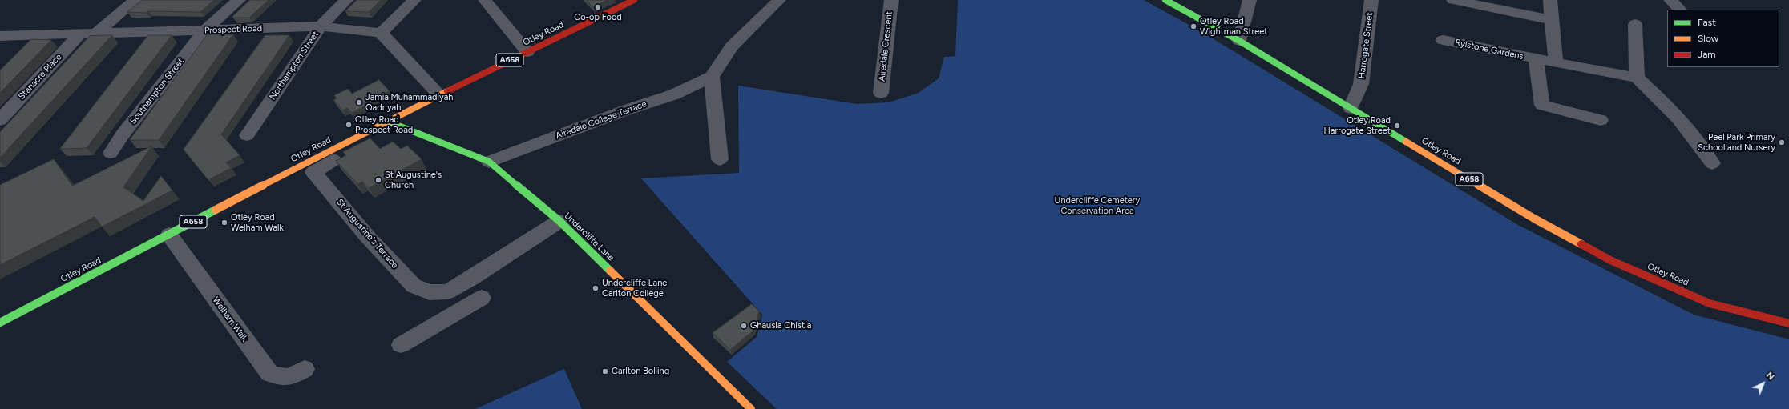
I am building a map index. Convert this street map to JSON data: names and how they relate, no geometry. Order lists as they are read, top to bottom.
{
  "streets": {
    "main road": ["Otley Road", "A658", "Undercliffe Lane"],
    "street": [
      "Prospect Road",
      "Harrogate Street",
      "Airedale Crescent",
      "Rylstone Gardens",
      "Northampton Street",
      "Stanacre Place",
      "Southampton Street",
      "Airedale College Terrace",
      "St Augustine's Terrace",
      "Welham Walk"
    ]
  },
  "crossings": [
    ["Prospect Road", "Northampton Street"],
    ["Prospect Road", "Stanacre Place"],
    ["Prospect Road", "Southampton Street"],
    ["Otley Road", "Harrogate Street"],
    ["Otley Road", "Undercliffe Lane"],
    ["Otley Road", "Welham Walk"],
    ["Airedale College Terrace", "Undercliffe Lane"],
    ["St Augustine's Terrace", "Undercliffe Lane"]
  ],
  "parks": ["Undercliffe Cemetery Conservation Area"],
  "places": [
    "Co-op Food",
    "Otley Road Wightman Street",
    "Jamia Muhammadiyah Qadriyah",
    "Otley Road Prospect Road",
    "Otley Road Harrogate Street",
    "Peel Park Primary School and Nursery",
    "St Augustine's Church",
    "Otley Road Welham Walk",
    "Undercliffe Lane Carlton College",
    "Ghausia Chistia",
    "Carlton Bolling"
  ],
  "legend": ["Fast", "Slow", "Jam"],
  "north": "top right"
}
